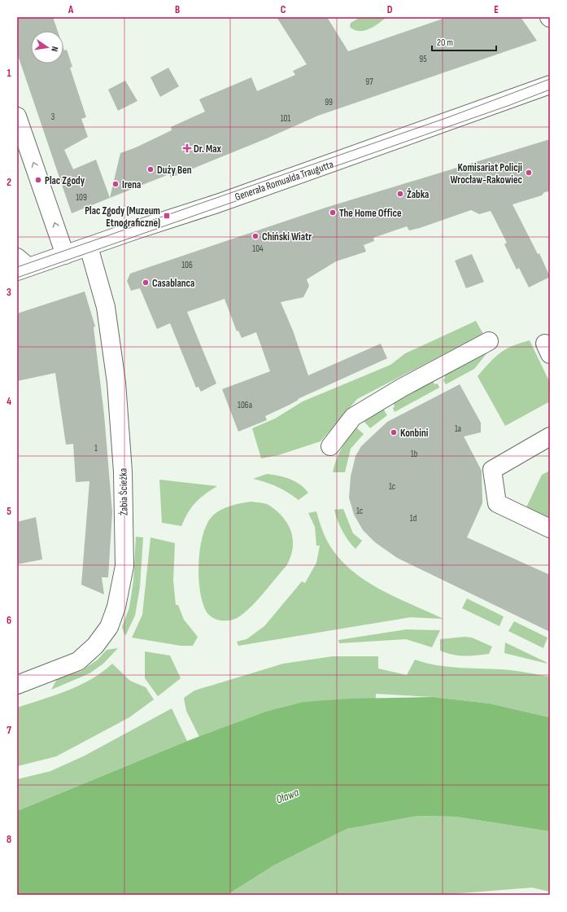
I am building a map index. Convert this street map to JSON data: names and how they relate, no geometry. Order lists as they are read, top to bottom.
{
  "streets": {
    "street": ["Generała Romualda Traugutta", "Żabia Ścieżka"]
  },
  "crossings": [
    ["Generała Romualda Traugutta", "Żabia Ścieżka"]
  ],
  "water": ["Oława"],
  "places": {
    "health": ["Dr. Max"],
    "other": [
      "Duży Ben",
      "Komisariat Policji Wrocław-Rakowiec",
      "Plac Zgody",
      "Irena",
      "Żabka",
      "The Home Office",
      "Chiński Wiatr",
      "Casablanca",
      "Konbini"
    ],
    "transit": ["Plac Zgody (Muzeum Etnograficzne)"]
  },
  "house_numbers": [
    "95",
    "97",
    "99",
    "3",
    "101",
    "109",
    "104",
    "106",
    "106a",
    "1a",
    "1",
    "1b",
    "1c",
    "1c",
    "1d"
  ],
  "scale_bar": "20 m",
  "north": "right",
  "grid": {
    "columns": [
      "A",
      "B",
      "C",
      "D",
      "E"
    ],
    "rows": [
      "1",
      "2",
      "3",
      "4",
      "5",
      "6",
      "7",
      "8"
    ]
  }
}
